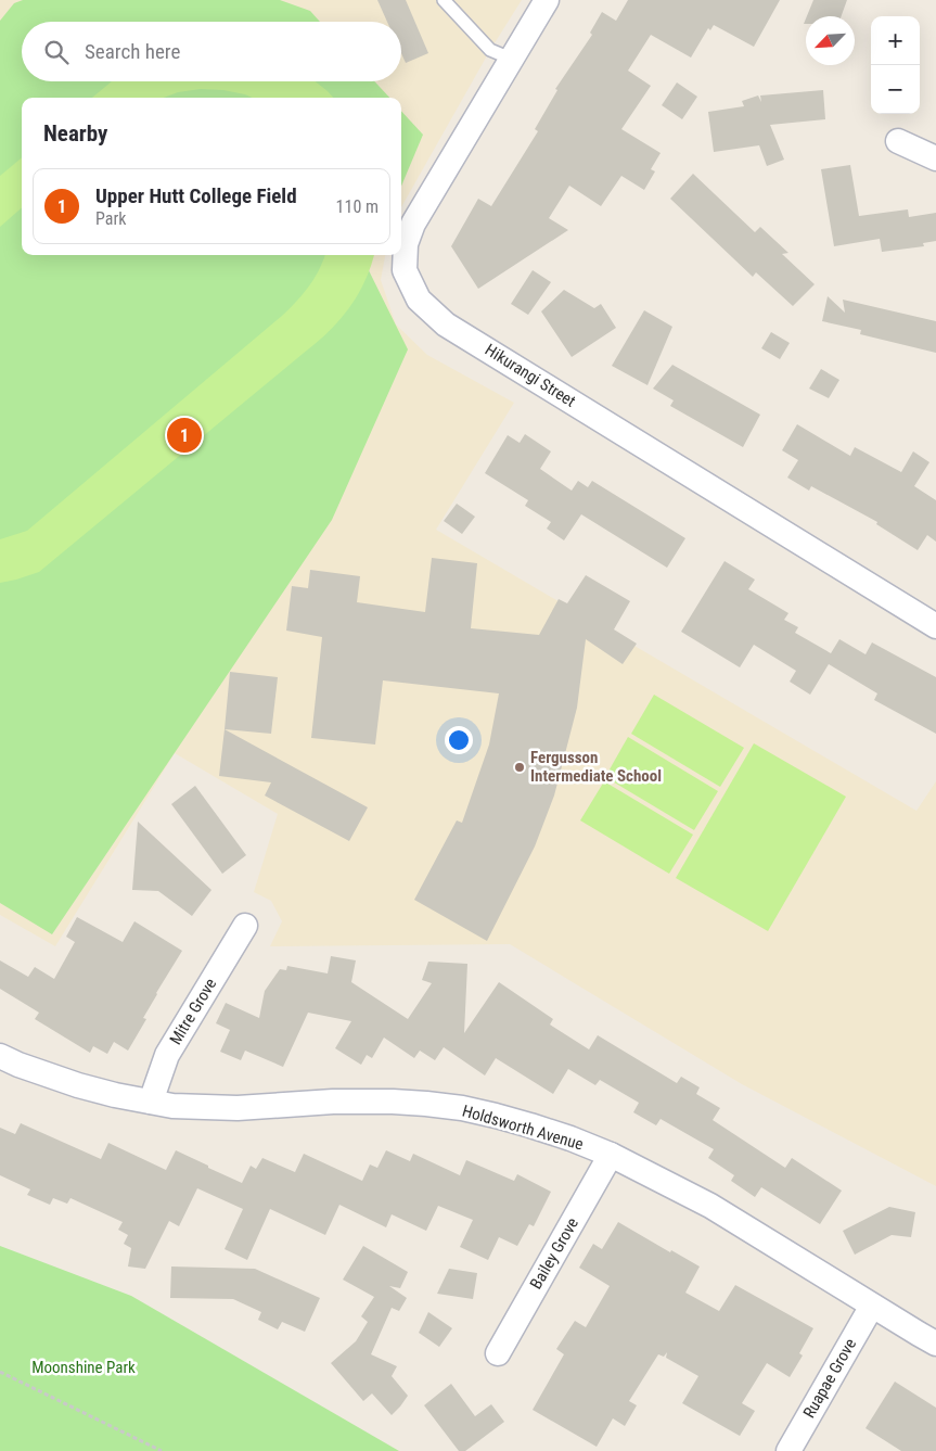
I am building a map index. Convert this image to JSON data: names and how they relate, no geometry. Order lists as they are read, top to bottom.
{
  "streets": {
    "street": [
      "Hikurangi Street",
      "Mitre Grove",
      "Holdsworth Avenue",
      "Bailey Grove",
      "Ruapae Grove"
    ]
  },
  "crossings": [
    ["Mitre Grove", "Holdsworth Avenue"],
    ["Holdsworth Avenue", "Bailey Grove"],
    ["Holdsworth Avenue", "Ruapae Grove"]
  ],
  "parks": ["Moonshine Park"],
  "places": ["Fergusson Intermediate School"],
  "north": "bottom left",
  "page": {
    "map_buttons": ["+", "−"],
    "search": "Search here",
    "heading": "Nearby",
    "list": [
      {
        "mark": "1",
        "name": "Upper Hutt College Field",
        "note": "Park",
        "value": "110 m"
      }
    ],
    "pins": "1"
  }
}
